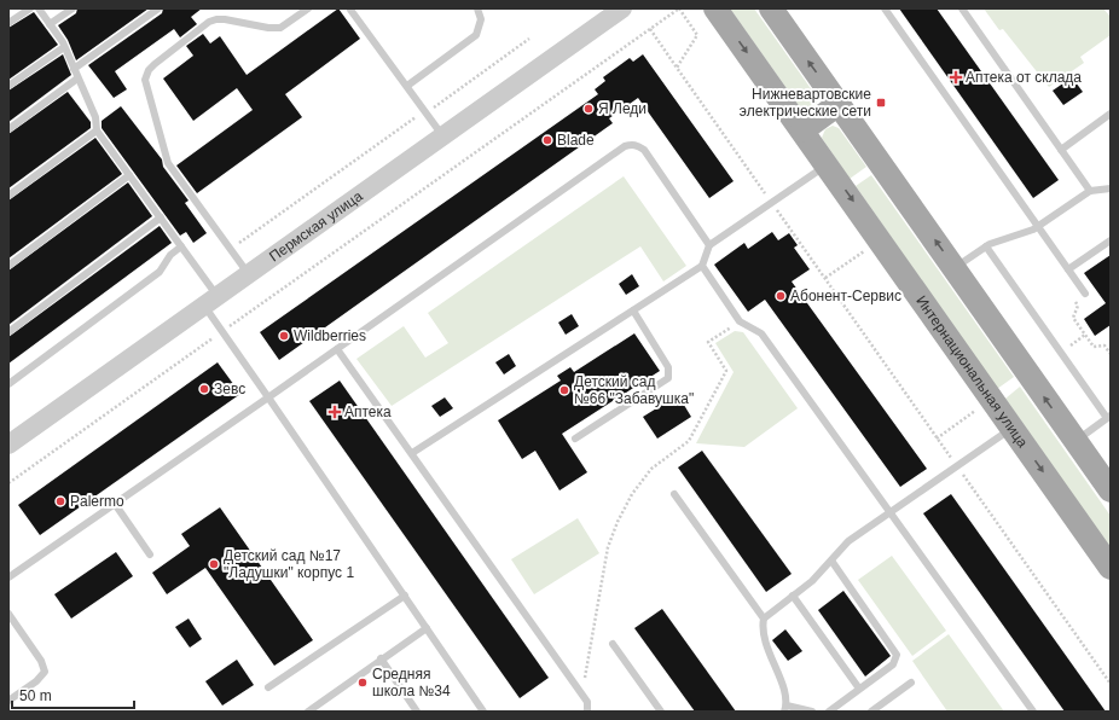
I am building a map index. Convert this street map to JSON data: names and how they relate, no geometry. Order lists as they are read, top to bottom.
{
  "streets": {
    "main road": ["Интернациональная улица"],
    "street": ["Пермская улица"]
  },
  "places": {
    "health": ["Аптека от склада", "Аптека"],
    "transit": ["Нижневартовские электрические сети"],
    "other": [
      "Я Леди",
      "Blade",
      "Абонент-Сервис",
      "Wildberries",
      "Зевс",
      "Детский сад №66 \"Забавушка\"",
      "Palermo",
      "Детский сад №17 \"Ладушки\" корпус 1",
      "Средняя школа №34"
    ]
  },
  "scale_bar": "50 m"
}
